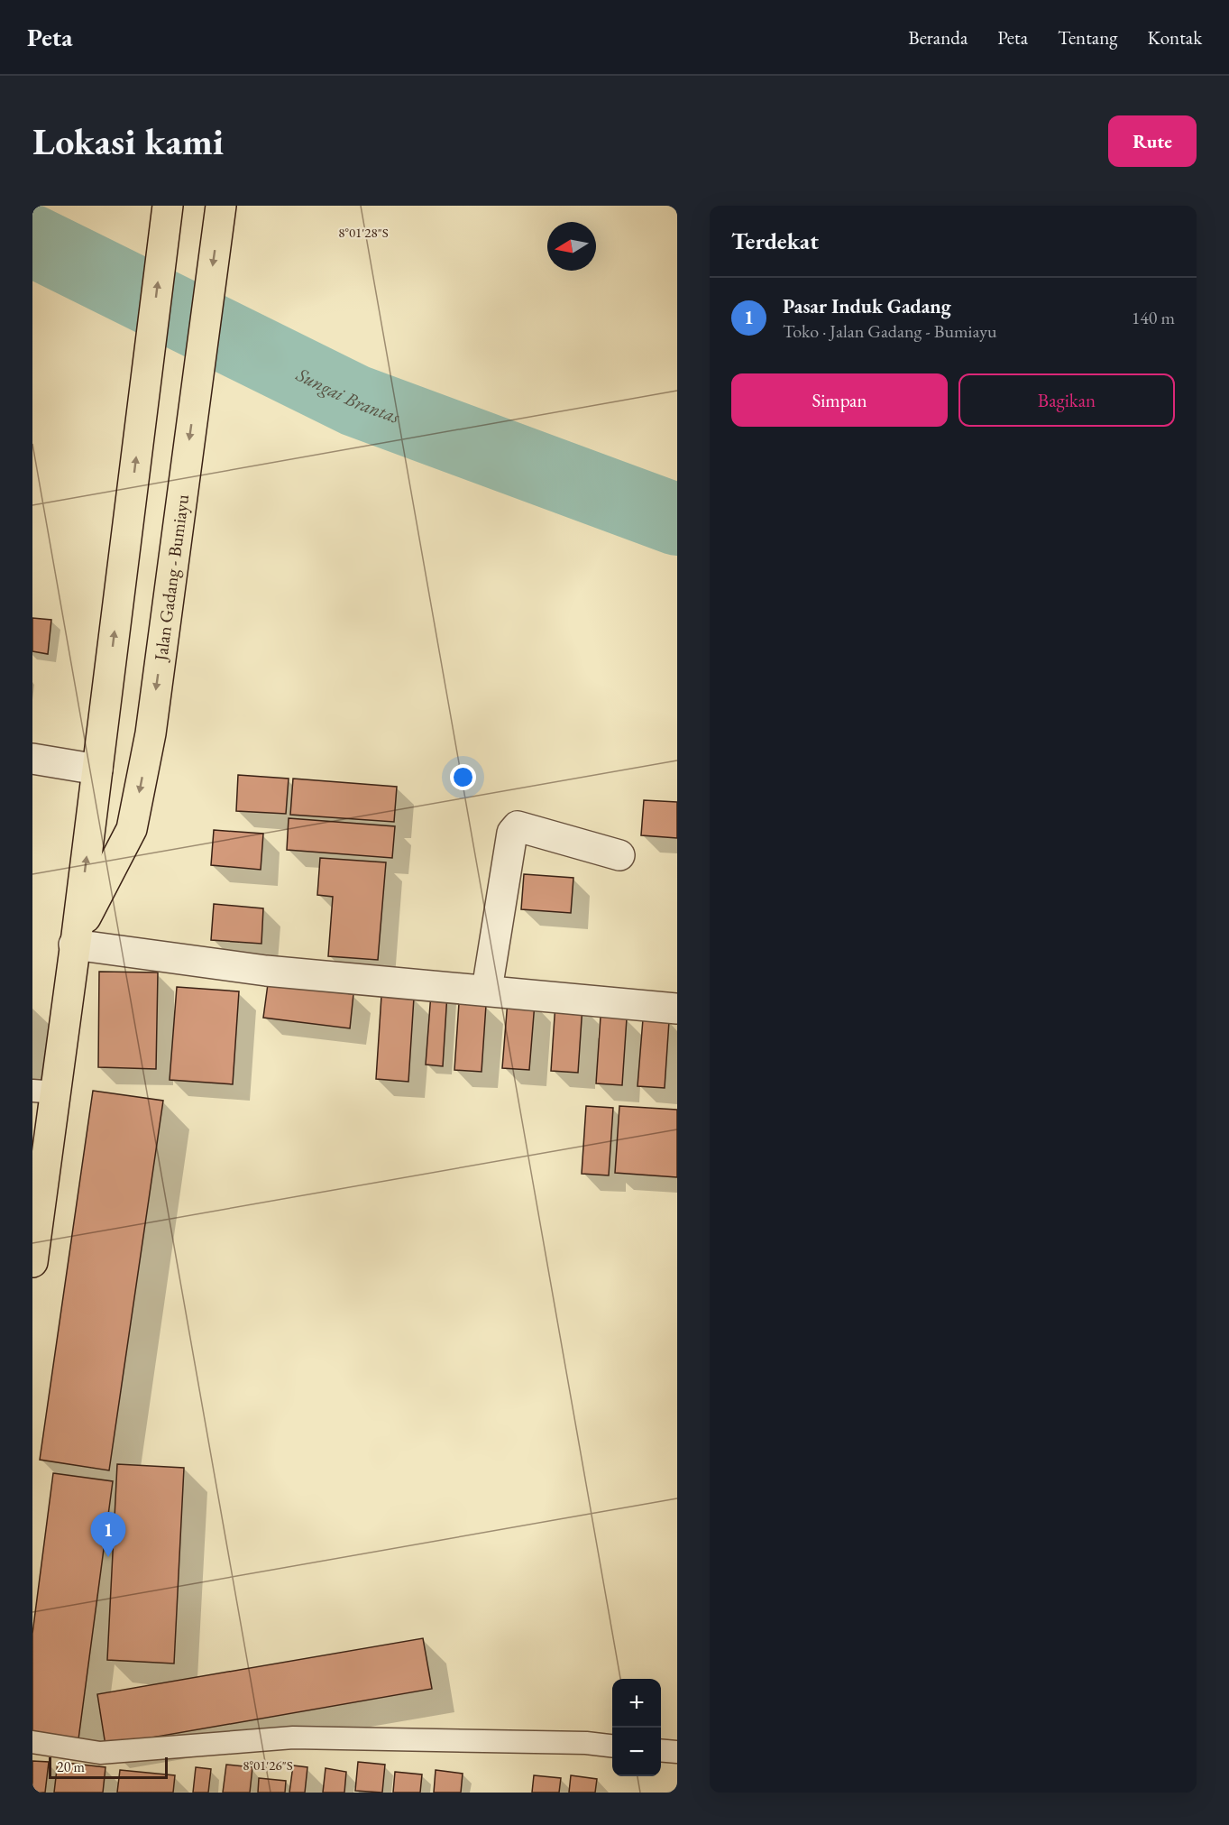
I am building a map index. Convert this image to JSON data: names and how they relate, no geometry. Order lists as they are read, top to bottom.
{
  "streets": {
    "main road": ["Jalan Gadang - Bumiayu"]
  },
  "water": ["Sungai Brantas"],
  "scale_bar": "20 m",
  "north": "left",
  "page": {
    "header": "Peta",
    "nav": [
      "Beranda",
      "Peta",
      "Tentang",
      "Kontak"
    ],
    "buttons": [
      "Rute",
      ["Simpan", "Bagikan"]
    ],
    "title": "Lokasi kami",
    "heading": "Terdekat",
    "list": [
      {
        "mark": "1",
        "name": "Pasar Induk Gadang",
        "note": "Toko · Jalan Gadang - Bumiayu",
        "value": "140 m"
      }
    ],
    "pins": "1",
    "map_buttons": ["+", "−"],
    "scale": "20 m"
  },
  "coordinates": ["8°01'28\"S", "8°01'26\"S"]
}
